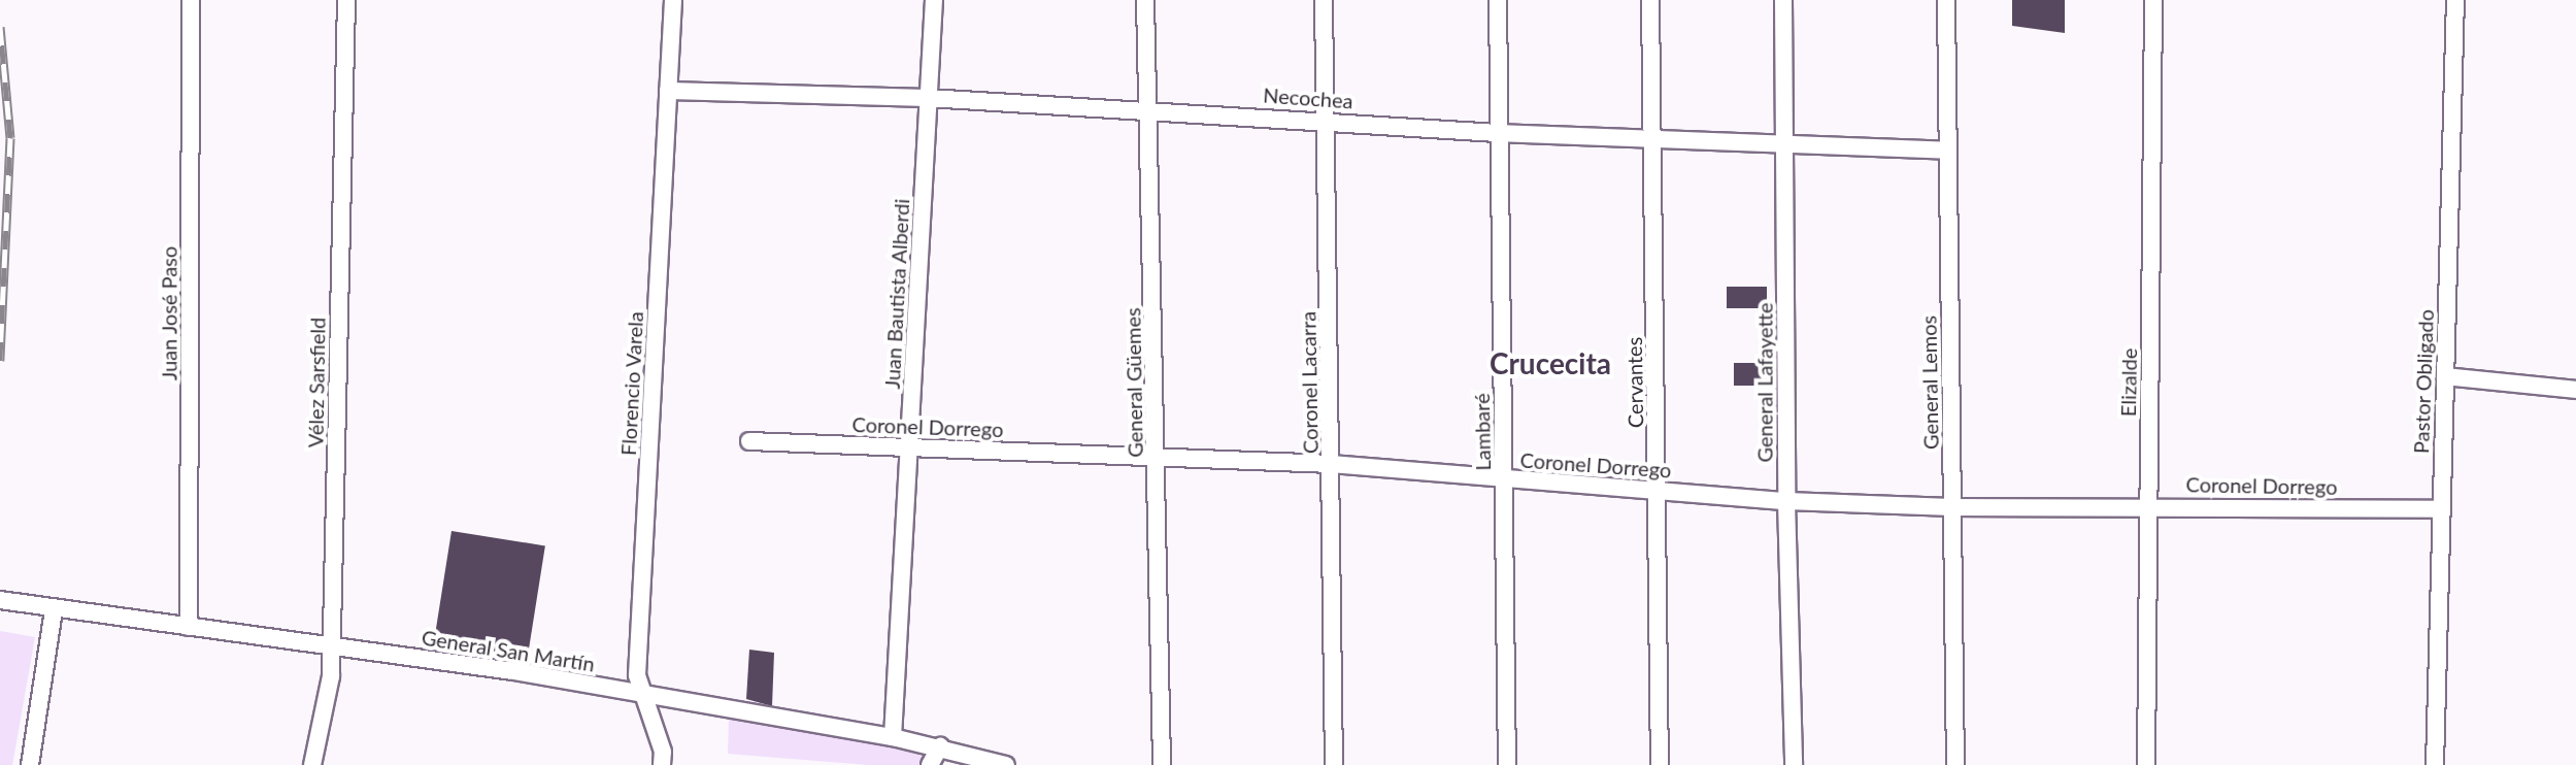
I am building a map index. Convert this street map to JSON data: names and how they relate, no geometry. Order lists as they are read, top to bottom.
{
  "streets": {
    "street": [
      "Necochea",
      "Juan Bautista Alberdi",
      "Juan José Paso",
      "Pastor Obligado",
      "Vélez Sarsfield",
      "General Güemes",
      "Coronel Lacarra",
      "Cervantes",
      "General Lafayette",
      "General Lemos",
      "Elizalde",
      "Florencio Varela",
      "Coronel Dorrego",
      "Lambaré",
      "General San Martín"
    ]
  },
  "crossings": [
    ["Necochea", "Juan Bautista Alberdi"],
    ["Necochea", "General Güemes"],
    ["Necochea", "Coronel Lacarra"],
    ["Necochea", "Cervantes"],
    ["Necochea", "General Lafayette"],
    ["Necochea", "General Lemos"],
    ["Necochea", "Florencio Varela"],
    ["Necochea", "Lambaré"],
    ["Juan Bautista Alberdi", "Coronel Dorrego"],
    ["Juan Bautista Alberdi", "General San Martín"],
    ["Juan José Paso", "General San Martín"],
    ["Pastor Obligado", "Coronel Dorrego"],
    ["Vélez Sarsfield", "General San Martín"],
    ["General Güemes", "Coronel Dorrego"],
    ["Coronel Lacarra", "Coronel Dorrego"],
    ["Cervantes", "Coronel Dorrego"],
    ["General Lafayette", "Coronel Dorrego"],
    ["General Lemos", "Coronel Dorrego"],
    ["Elizalde", "Coronel Dorrego"],
    ["Florencio Varela", "General San Martín"],
    ["Coronel Dorrego", "Lambaré"]
  ],
  "districts": ["Crucecita"]
}
